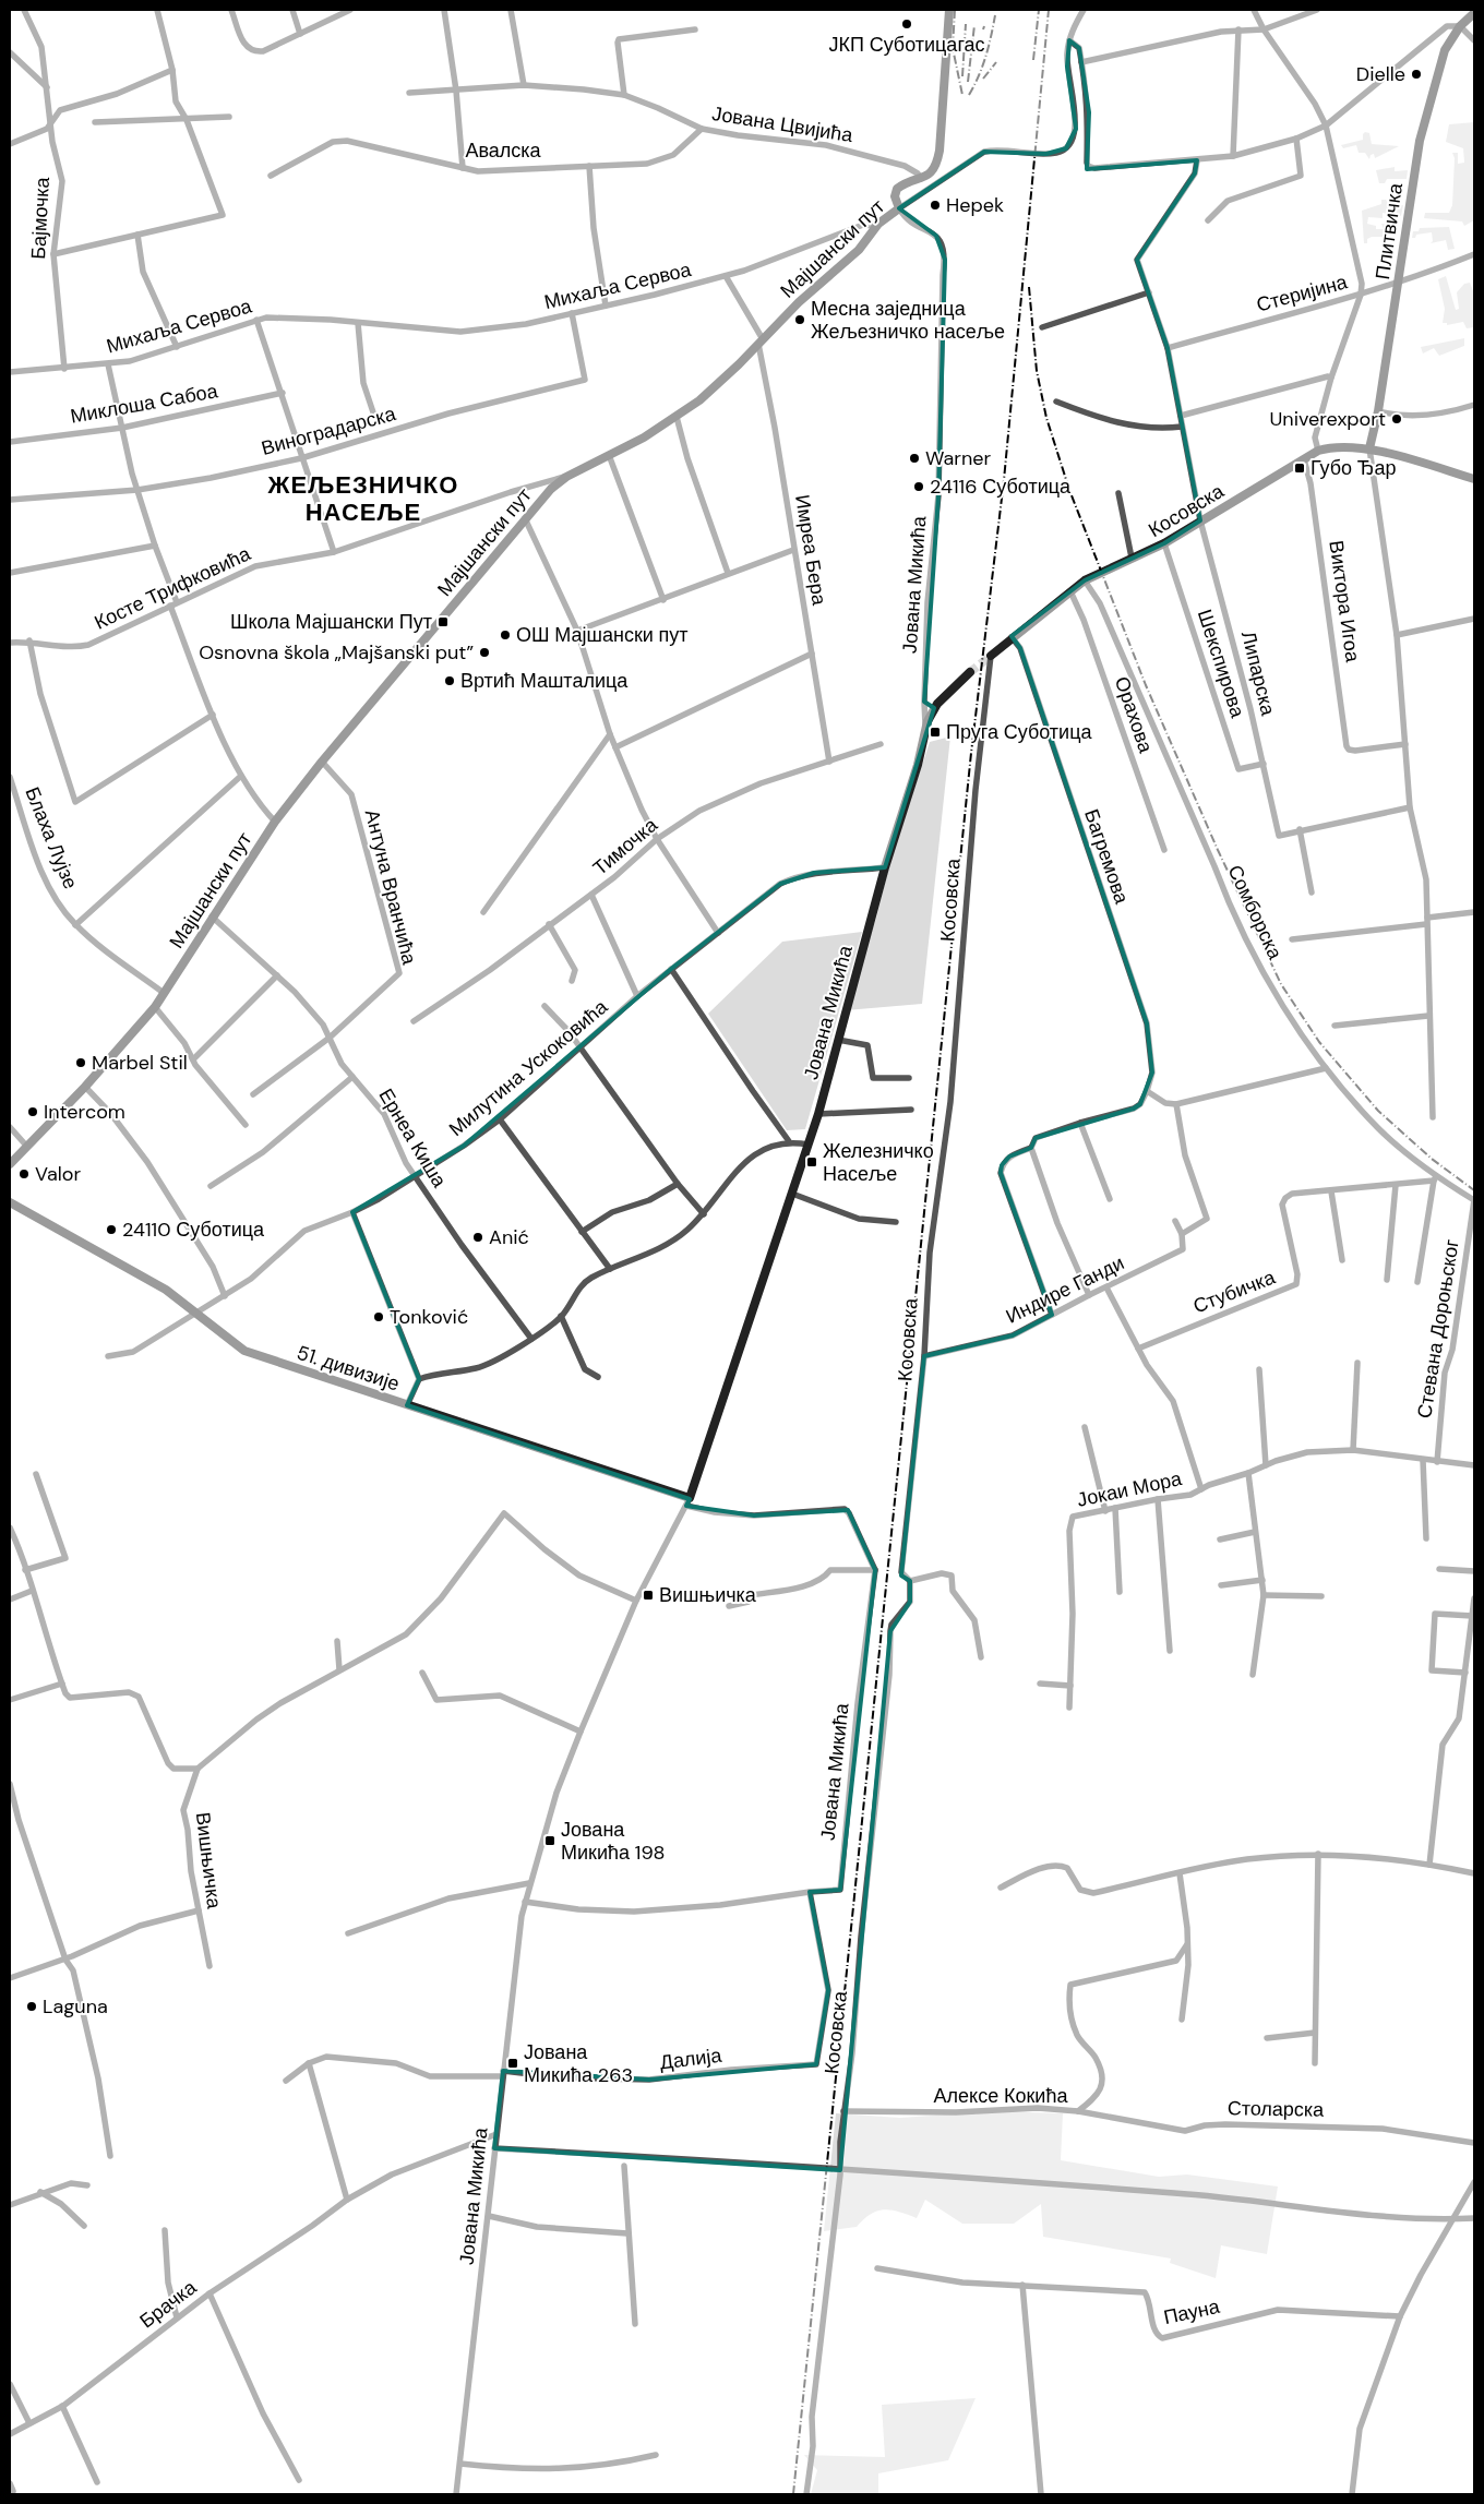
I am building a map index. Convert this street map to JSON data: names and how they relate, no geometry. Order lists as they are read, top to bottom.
{
  "streets": {
    "street": [
      "Јована Цвијића",
      "Авалска",
      "Бајмочка",
      "Плитвичка",
      "Мајшански пут",
      "Михаља Сервоа",
      "Стеријина",
      "Миклоша Сабоа",
      "Виноградарска",
      "Косовска",
      "Имреа Бера",
      "Јована Микића",
      "Косте Трифковића",
      "Виктора Игоа",
      "Шекспирова",
      "Липарска",
      "Орахова",
      "Блаха Лујзе",
      "Тимочка",
      "Багремова",
      "Антуна Вранчића",
      "Сомборска",
      "Милутина Ускоковића",
      "Ернеа Киша",
      "Индире Ганди",
      "Стубичка",
      "Стевана Дороњског",
      "51. дивизије",
      "Јокаи Мора",
      "Вишњичка",
      "Далија",
      "Алексе Кокића",
      "Столарска",
      "Брачка",
      "Пауна"
    ]
  },
  "crossings": [
    ["Јована Цвијића", "Авалска"],
    ["Бајмочка", "Михаља Сервоа"],
    ["Плитвичка", "Стеријина"],
    ["Плитвичка", "Косовска"],
    ["Мајшански пут", "Михаља Сервоа"],
    ["Мајшански пут", "Имреа Бера"],
    ["Мајшански пут", "Јована Микића"],
    ["Мајшански пут", "Косте Трифковића"],
    ["Мајшански пут", "Блаха Лујзе"],
    ["Мајшански пут", "Антуна Вранчића"],
    ["Мајшански пут", "Ернеа Киша"],
    ["Михаља Сервоа", "Виноградарска"],
    ["Стеријина", "Липарска"],
    ["Косовска", "Виктора Игоа"],
    ["Косовска", "Шекспирова"],
    ["Косовска", "Липарска"],
    ["Косовска", "Орахова"],
    ["Косовска", "Багремова"],
    ["Косовска", "Сомборска"],
    ["Косовска", "Индире Ганди"],
    ["Косовска", "Алексе Кокића"],
    ["Имреа Бера", "Тимочка"],
    ["Јована Микића", "Милутина Ускоковића"],
    ["Јована Микића", "51. дивизије"],
    ["Јована Микића", "Далија"],
    ["Јована Микића", "Брачка"],
    ["Шекспирова", "Липарска"],
    ["Антуна Вранчића", "Ернеа Киша"],
    ["Сомборска", "Стубичка"],
    ["Сомборска", "Стевана Дороњског"],
    ["Милутина Ускоковића", "Ернеа Киша"],
    ["Милутина Ускоковића", "51. дивизије"],
    ["Стевана Дороњског", "Јокаи Мора"],
    ["Алексе Кокића", "Столарска"]
  ],
  "districts": ["ЖЕЉЕЗНИЧКО НАСЕЉЕ"],
  "places": {
    "other": [
      "ЈКП Суботицагас",
      "Dielle",
      "Hepek",
      "Месна заједница Жељезничко насеље",
      "Univerexport",
      "Warner",
      "24116 Суботица",
      "ОШ Мајшански пут",
      "Osnovna škola „Majšanski put”",
      "Вртић Машталица",
      "Marbel Stil",
      "Intercom",
      "Valor",
      "24110 Суботица",
      "Anić",
      "Tonković",
      "Laguna"
    ],
    "transit": [
      "Губо Ђар",
      "Школа Мајшански Пут",
      "Пруга Суботица",
      "Железничко Насеље",
      "Вишњичка",
      "Јована Микића 198",
      "Јована Микића 263"
    ]
  }
}
